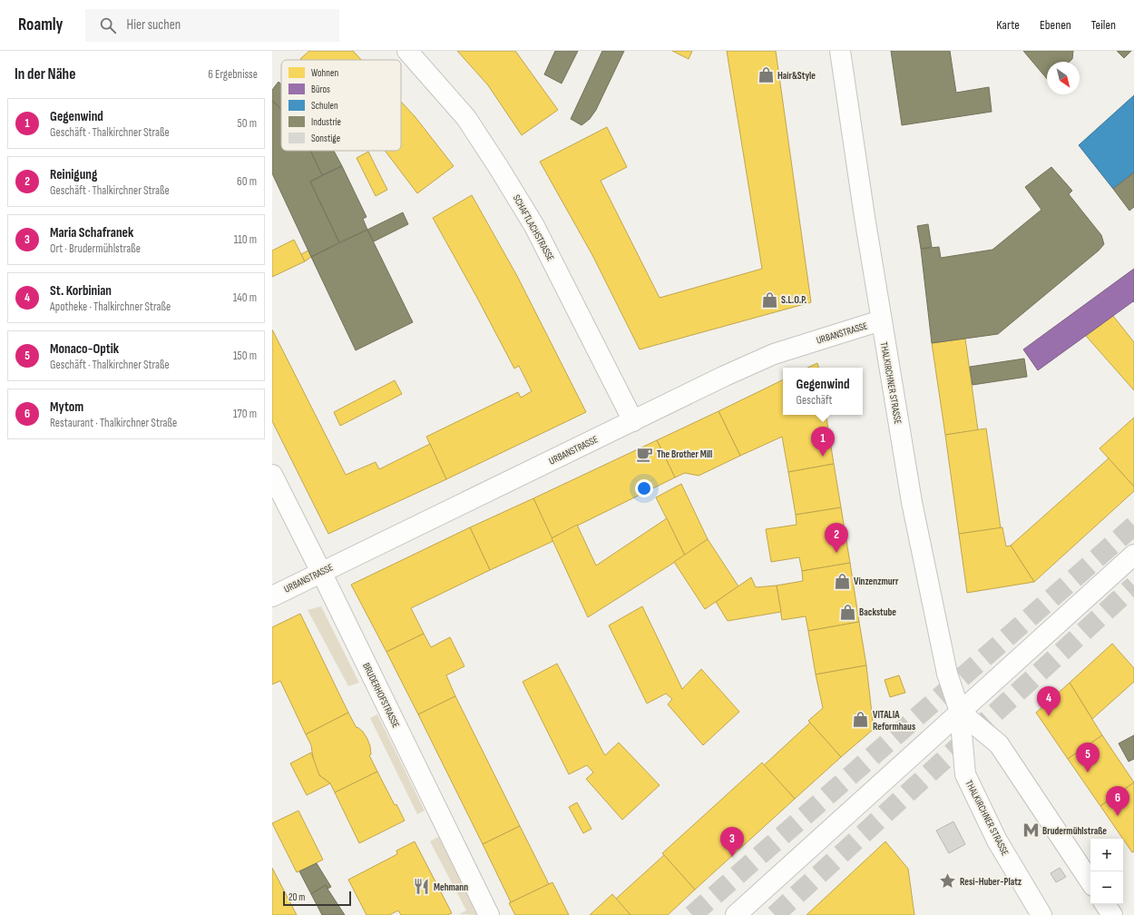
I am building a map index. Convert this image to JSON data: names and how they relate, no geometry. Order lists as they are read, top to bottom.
{
  "streets": {
    "street": [
      "SCHAFTLACHSTRASSE",
      "URBANSTRASSE",
      "THALKIRCHNER STRASSE",
      "BRUDERHOFSTRASSE"
    ]
  },
  "crossings": [
    ["SCHAFTLACHSTRASSE", "URBANSTRASSE"],
    ["URBANSTRASSE", "THALKIRCHNER STRASSE"],
    ["URBANSTRASSE", "BRUDERHOFSTRASSE"]
  ],
  "places": {
    "shop": [
      "Hair&Style",
      "S.L.O.P.",
      "Vinzenzmurr",
      "Backstube",
      "VITALIA Reformhaus"
    ],
    "cafe": ["The Brother Mill"],
    "metro station": ["Brudermühlstraße"],
    "place": ["Resi-Huber-Platz"],
    "restaurant": ["Mehmann"]
  },
  "legend": [
    "Wohnen",
    "Büros",
    "Schulen",
    "Industrie",
    "Sonstige"
  ],
  "scale_bar": "20 m",
  "north": "bottom right",
  "page": {
    "header": "Roamly",
    "search": "Hier suchen",
    "nav": ["Karte", "Ebenen", "Teilen"],
    "heading": ["In der Nähe", "6 Ergebnisse"],
    "list": [
      {
        "mark": "1",
        "name": "Gegenwind",
        "note": "Geschäft · Thalkirchner Straße",
        "value": "50 m"
      },
      {
        "mark": "2",
        "name": "Reinigung",
        "note": "Geschäft · Thalkirchner Straße",
        "value": "60 m"
      },
      {
        "mark": "3",
        "name": "Maria Schafranek",
        "note": "Ort · Brudermühlstraße",
        "value": "110 m"
      },
      {
        "mark": "4",
        "name": "St. Korbinian",
        "note": "Apotheke · Thalkirchner Straße",
        "value": "140 m"
      },
      {
        "mark": "5",
        "name": "Monaco-Optik",
        "note": "Geschäft · Thalkirchner Straße",
        "value": "150 m"
      },
      {
        "mark": "6",
        "name": "Mytom",
        "note": "Restaurant · Thalkirchner Straße",
        "value": "170 m"
      }
    ],
    "popup": ["Gegenwind", "Geschäft"],
    "pins": [
      "1",
      "2",
      "4",
      "5",
      "6",
      "3"
    ],
    "map_buttons": ["+", "−"],
    "scale": "20 m"
  }
}
